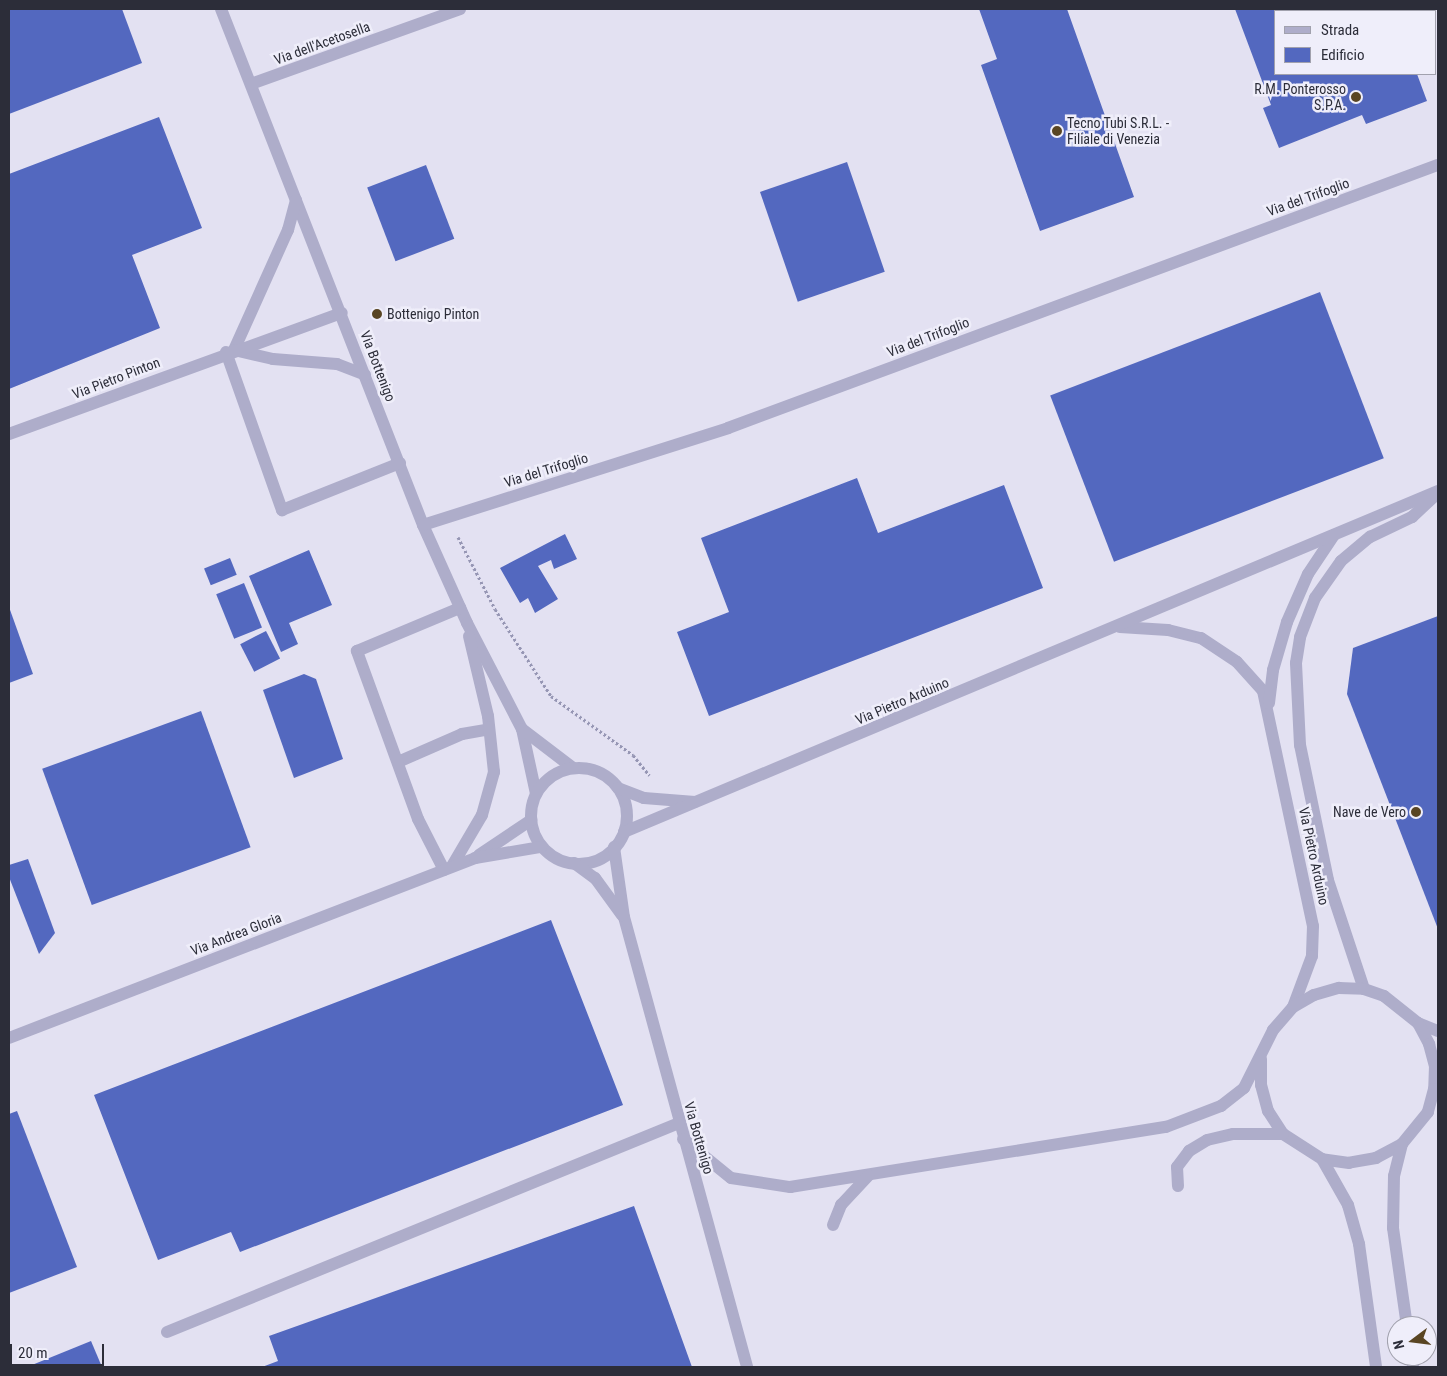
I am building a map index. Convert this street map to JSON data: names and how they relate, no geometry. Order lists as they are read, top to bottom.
{
  "streets": {
    "street": [
      "Via dell'Acetosella",
      "Via del Trifoglio",
      "Via Bottenigo",
      "Via Pietro Pinton",
      "Via Pietro Arduino",
      "Via Andrea Gloria"
    ]
  },
  "crossings": [
    ["Via dell'Acetosella", "Via Bottenigo"],
    ["Via del Trifoglio", "Via Bottenigo"],
    ["Via Bottenigo", "Via Pietro Pinton"],
    ["Via Bottenigo", "Via Pietro Arduino"],
    ["Via Bottenigo", "Via Andrea Gloria"],
    ["Via Pietro Arduino", "Via Andrea Gloria"]
  ],
  "places": [
    "R.M. Ponterosso S.P.A.",
    "Tecno Tubi S.R.L. - Filiale di Venezia",
    "Bottenigo Pinton",
    "Nave de Vero"
  ],
  "legend": ["Strada", "Edificio"],
  "scale_bar": "20 m",
  "north": "left"
}
